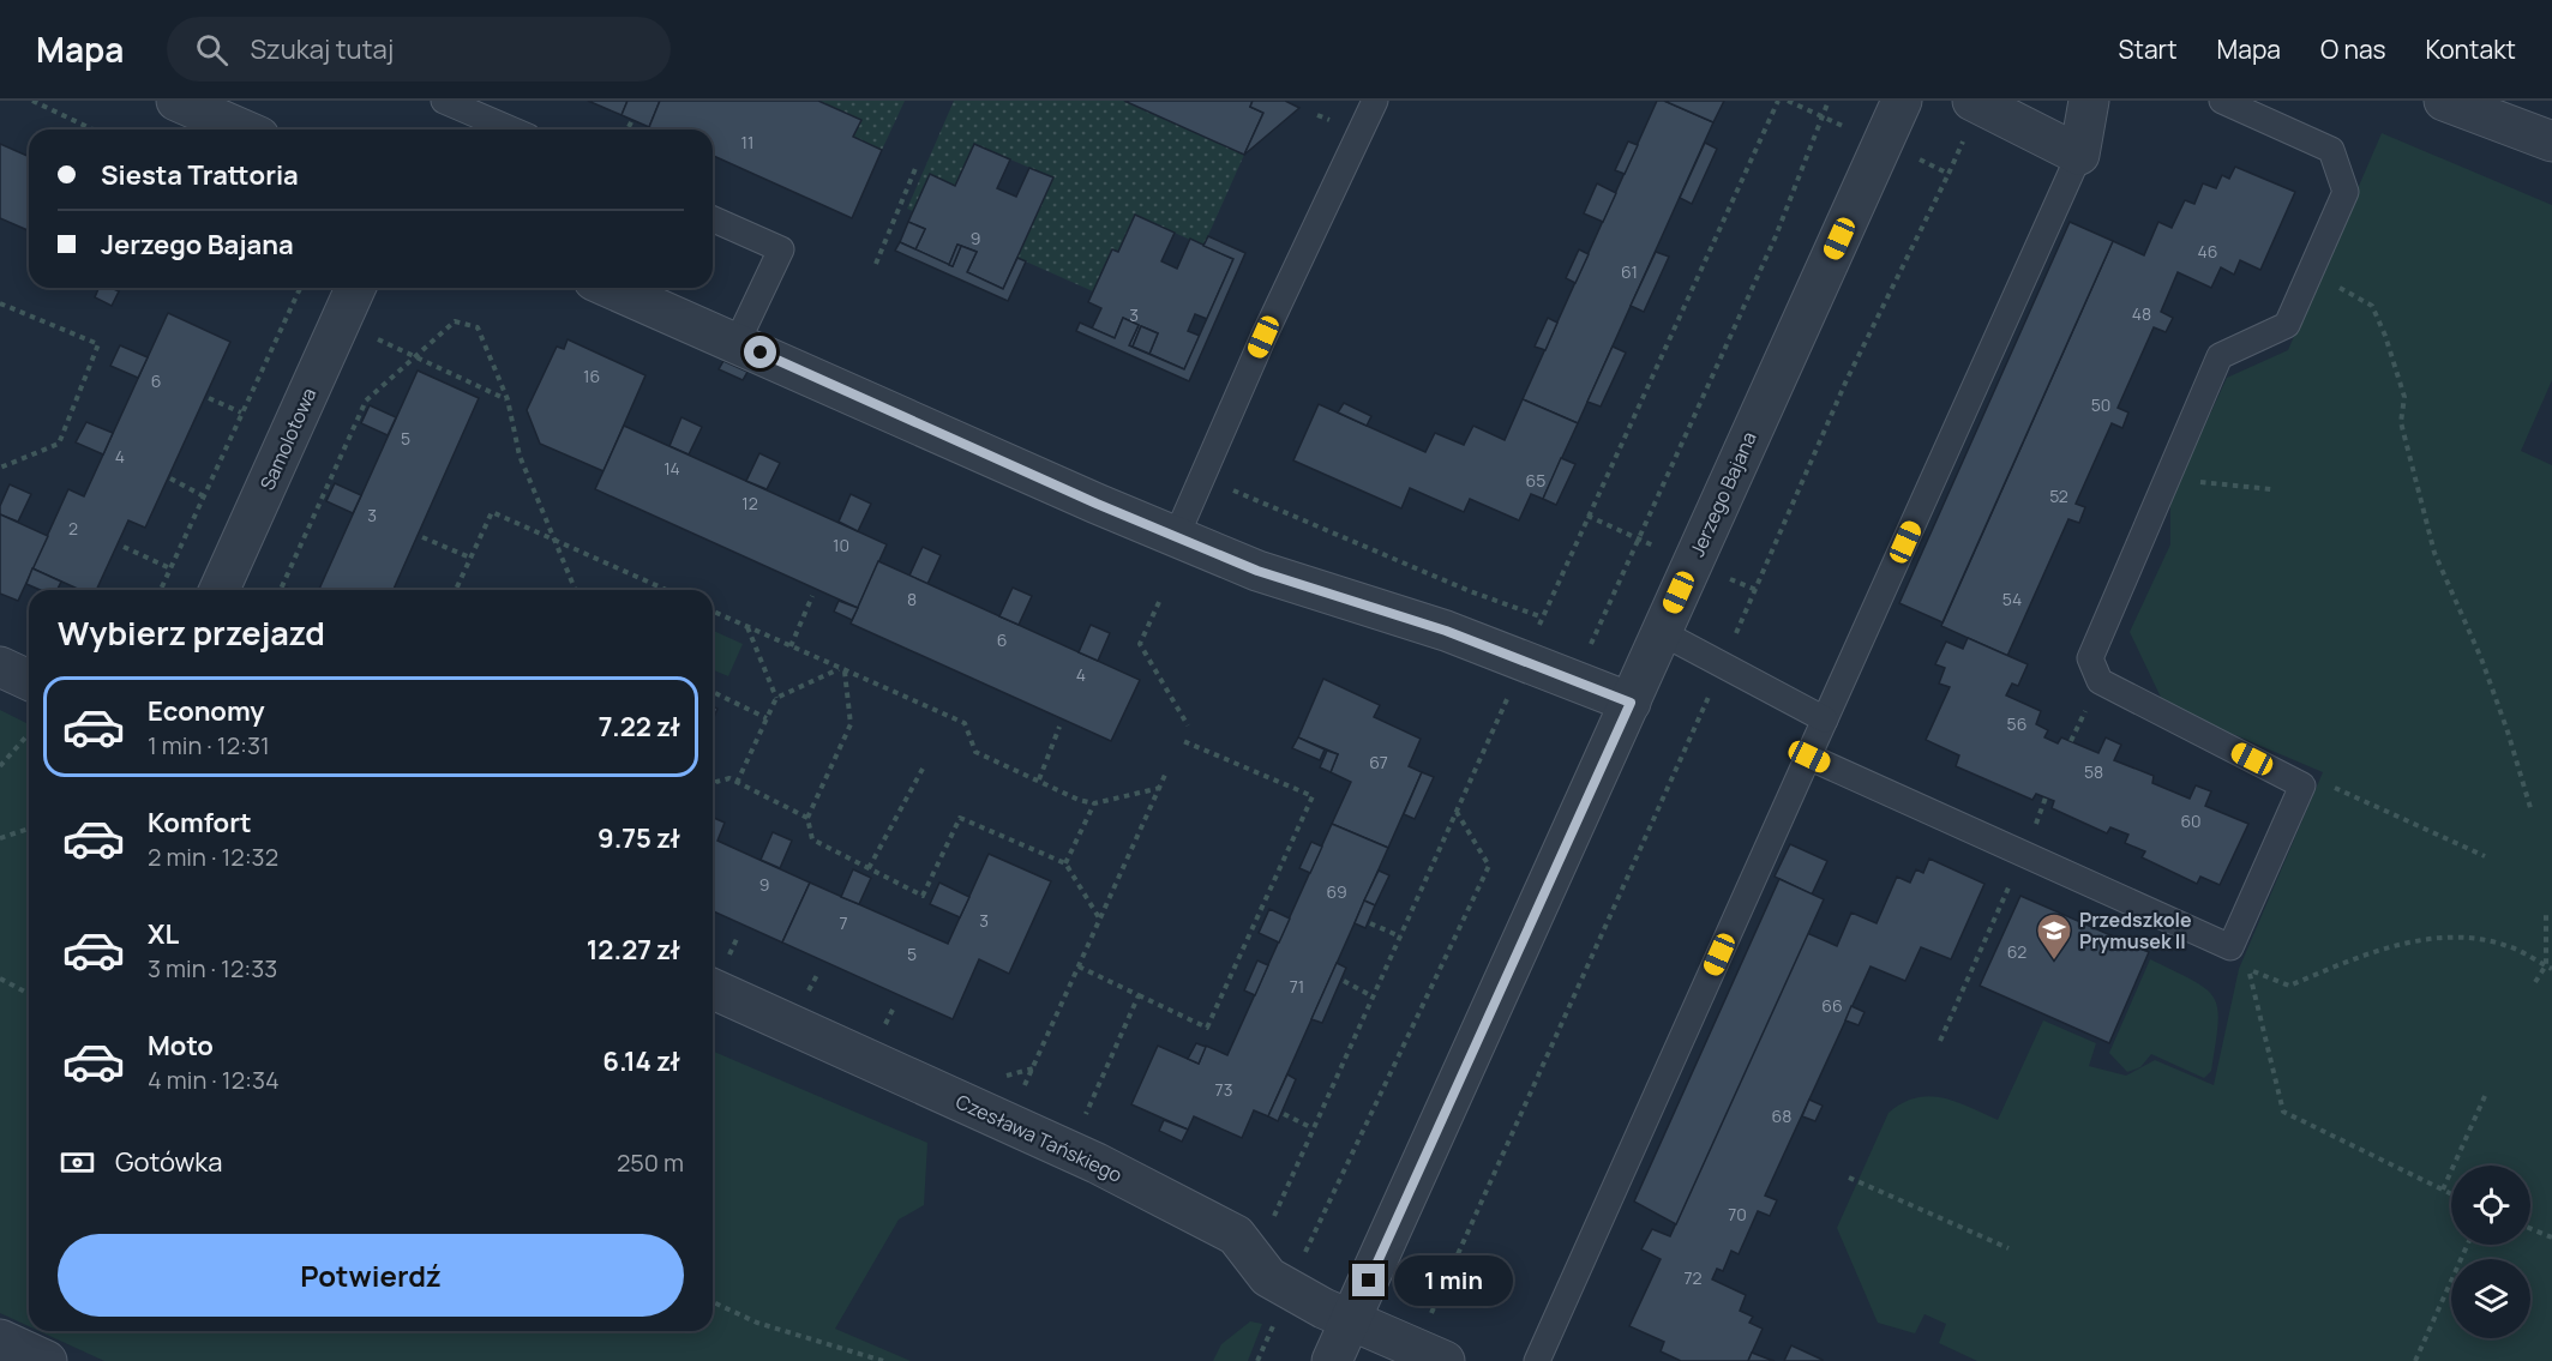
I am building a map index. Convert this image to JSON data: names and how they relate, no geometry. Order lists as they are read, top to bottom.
{
  "streets": {
    "street": ["Samolotowa", "Jerzego Bajana", "Czesława Tańskiego"]
  },
  "crossings": [
    ["Jerzego Bajana", "Czesława Tańskiego"]
  ],
  "places": {
    "school or university": ["Przedszkole Prymusek II"]
  },
  "house_numbers": [
    "11",
    "9",
    "46",
    "61",
    "48",
    "3",
    "16",
    "6",
    "50",
    "5",
    "4",
    "14",
    "65",
    "52",
    "12",
    "3",
    "2",
    "10",
    "8",
    "54",
    "6",
    "4",
    "56",
    "67",
    "58",
    "60",
    "9",
    "69",
    "3",
    "7",
    "62",
    "5",
    "71",
    "66",
    "73",
    "68",
    "70",
    "72"
  ],
  "page": {
    "header": "Mapa",
    "search": "Szukaj tutaj",
    "nav": [
      "Start",
      "Mapa",
      "O nas",
      "Kontakt"
    ],
    "banner": ["Siesta Trattoria", "Jerzego Bajana"],
    "heading": "Wybierz przejazd",
    "list": [
      {
        "name": "Economy",
        "note": "1 min · 12:31",
        "value": "7.22 zł"
      },
      {
        "name": "Komfort",
        "note": "2 min · 12:32",
        "value": "9.75 zł"
      },
      {
        "name": "XL",
        "note": "3 min · 12:33",
        "value": "12.27 zł"
      },
      {
        "name": "Moto",
        "note": "4 min · 12:34",
        "value": "6.14 zł"
      }
    ],
    "pay": ["Gotówka", "250 m"],
    "buttons": "Potwierdź",
    "bubble": "1 min"
  }
}
